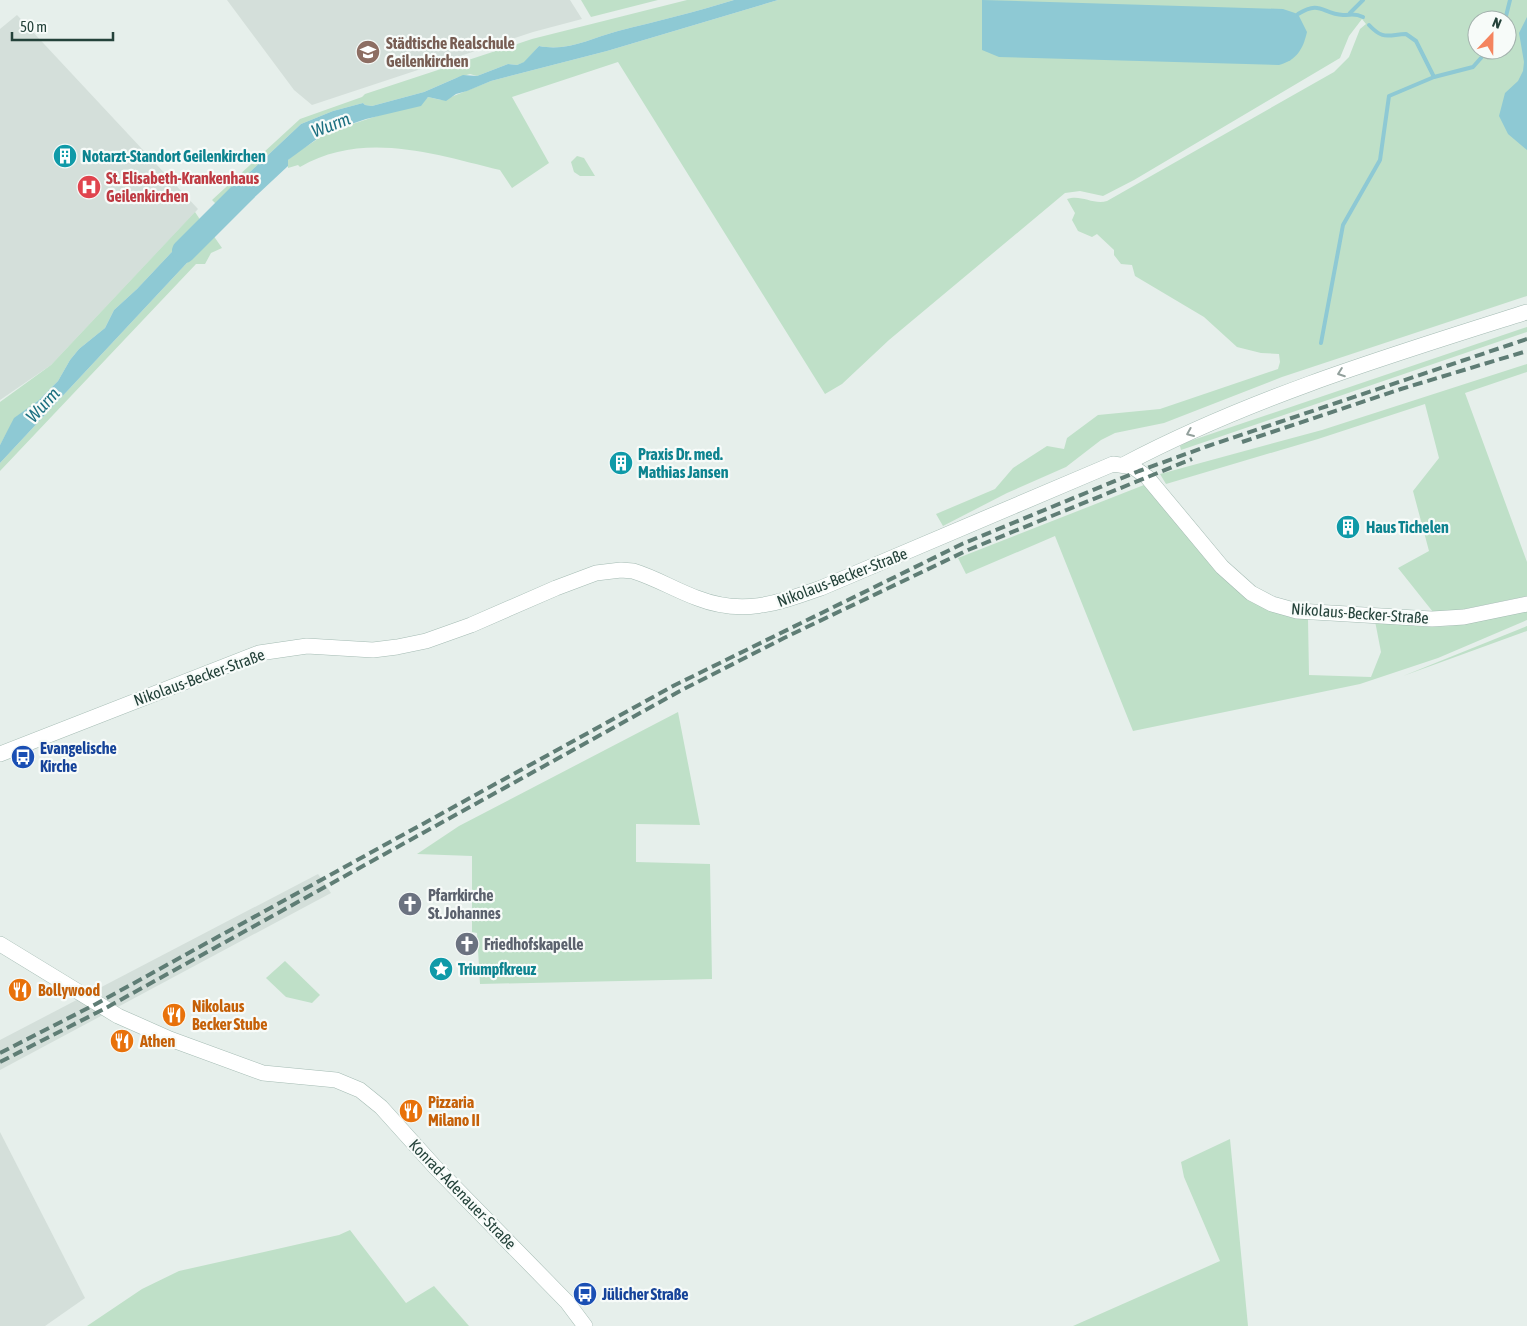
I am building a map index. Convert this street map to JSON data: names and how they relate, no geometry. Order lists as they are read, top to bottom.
{
  "streets": {
    "main road": ["Nikolaus-Becker-Straße", "Konrad-Adenauer-Straße"]
  },
  "water": ["Wurm"],
  "places": {
    "school or university": ["Städtische Realschule Geilenkirchen"],
    "building": ["Notarzt-Standort Geilenkirchen", "Praxis Dr. med. Mathias Jansen", "Haus Tichelen"],
    "hospital": ["St. Elisabeth-Krankenhaus Geilenkirchen"],
    "bus stop": ["Evangelische Kirche", "Jülicher Straße"],
    "church": ["Pfarrkirche St. Johannes", "Friedhofskapelle"],
    "place": ["Triumpfkreuz"],
    "restaurant": [
      "Bollywood",
      "Nikolaus Becker Stube",
      "Athen",
      "Pizzaria Milano II"
    ]
  },
  "scale_bar": "50 m",
  "north": "top"
}
